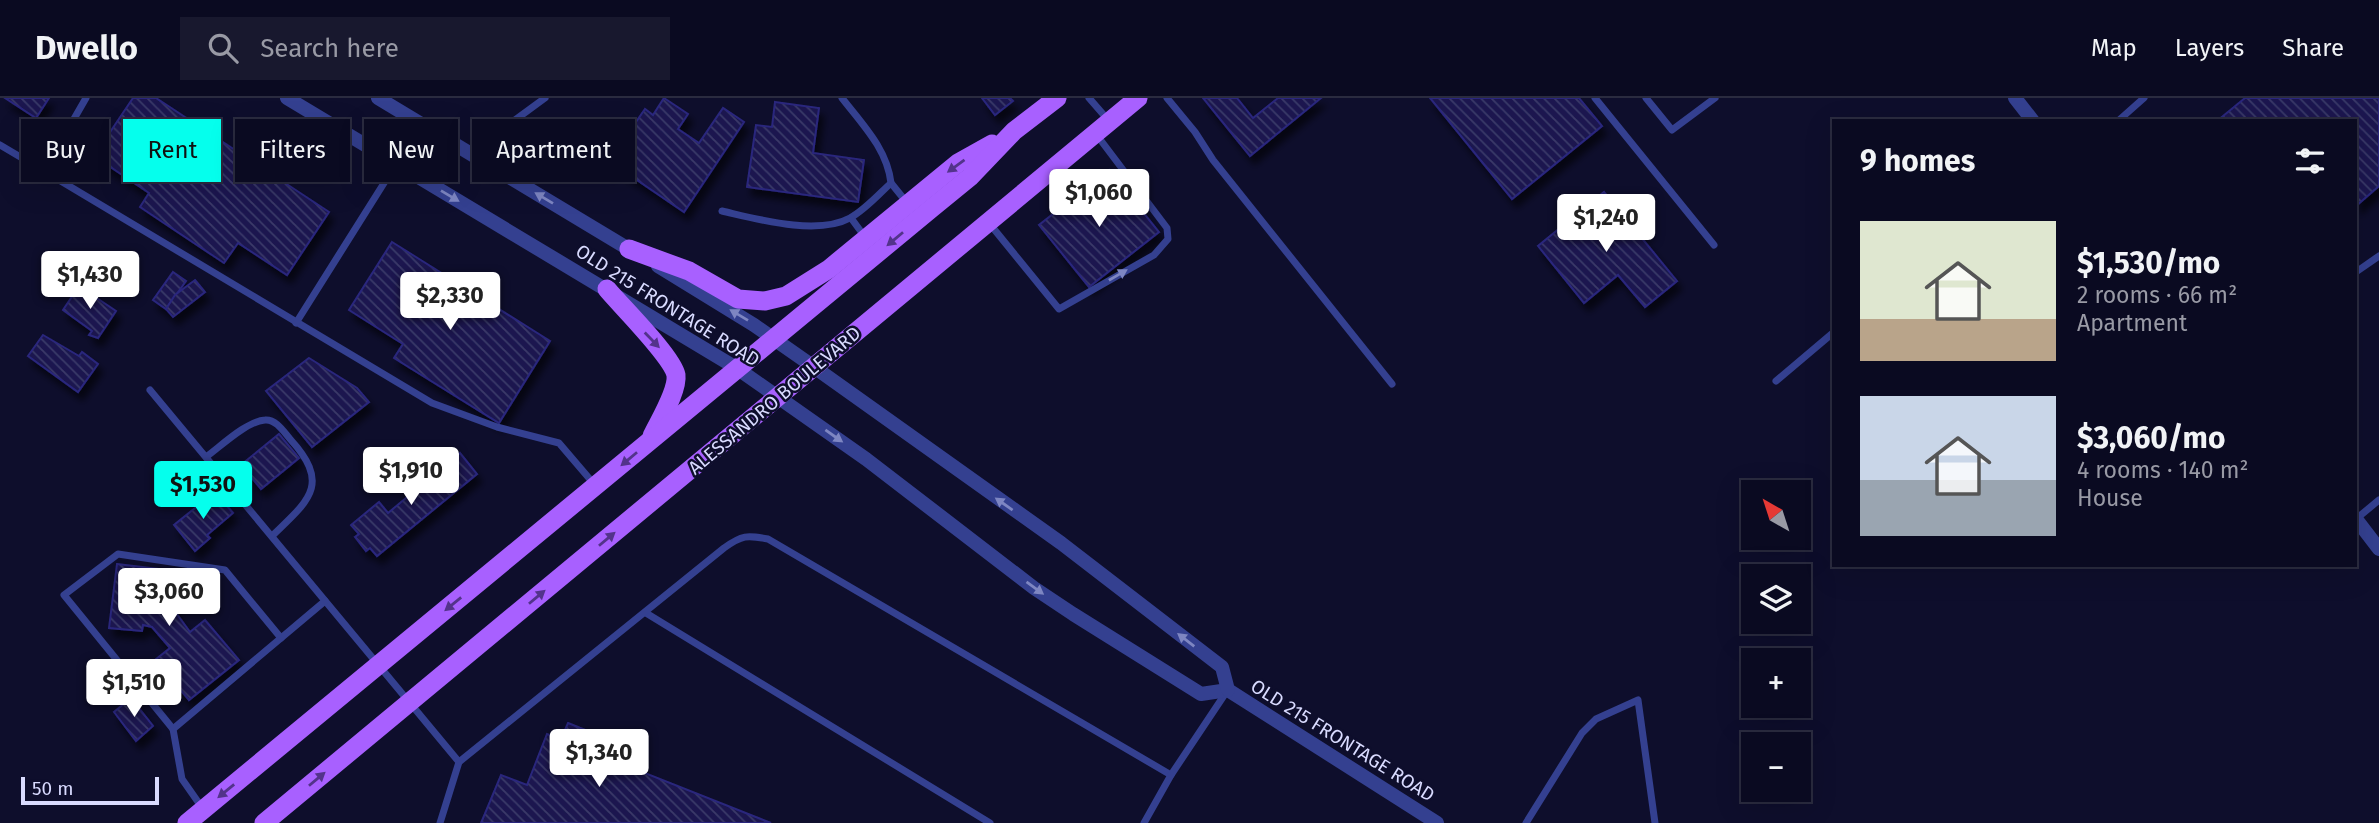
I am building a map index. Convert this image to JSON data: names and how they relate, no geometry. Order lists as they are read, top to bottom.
{
  "streets": {
    "main road": ["ALESSANDRO BOULEVARD"],
    "street": ["OLD 215 FRONTAGE ROAD"]
  },
  "crossings": [
    ["OLD 215 FRONTAGE ROAD", "ALESSANDRO BOULEVARD"]
  ],
  "scale_bar": "50 m",
  "north": "top left",
  "page": {
    "header": "Dwello",
    "search": "Search here",
    "nav": ["Map", "Layers", "Share"],
    "chip": [
      "Buy",
      "Rent",
      "Filters",
      "New",
      "Apartment"
    ],
    "heading": "9 homes",
    "price": [
      "$1,060",
      "$1,240",
      "$1,430",
      "$2,330",
      "$1,910",
      "$1,530",
      "$3,060",
      "$1,510",
      "$1,340"
    ],
    "list": [
      {
        "name": "$1,530/mo",
        "note": "2 rooms · 66 m² · Apartment"
      },
      {
        "name": "$3,060/mo",
        "note": "4 rooms · 140 m² · House"
      }
    ],
    "map_buttons": ["+", "−"],
    "scale": "50 m"
  }
}
